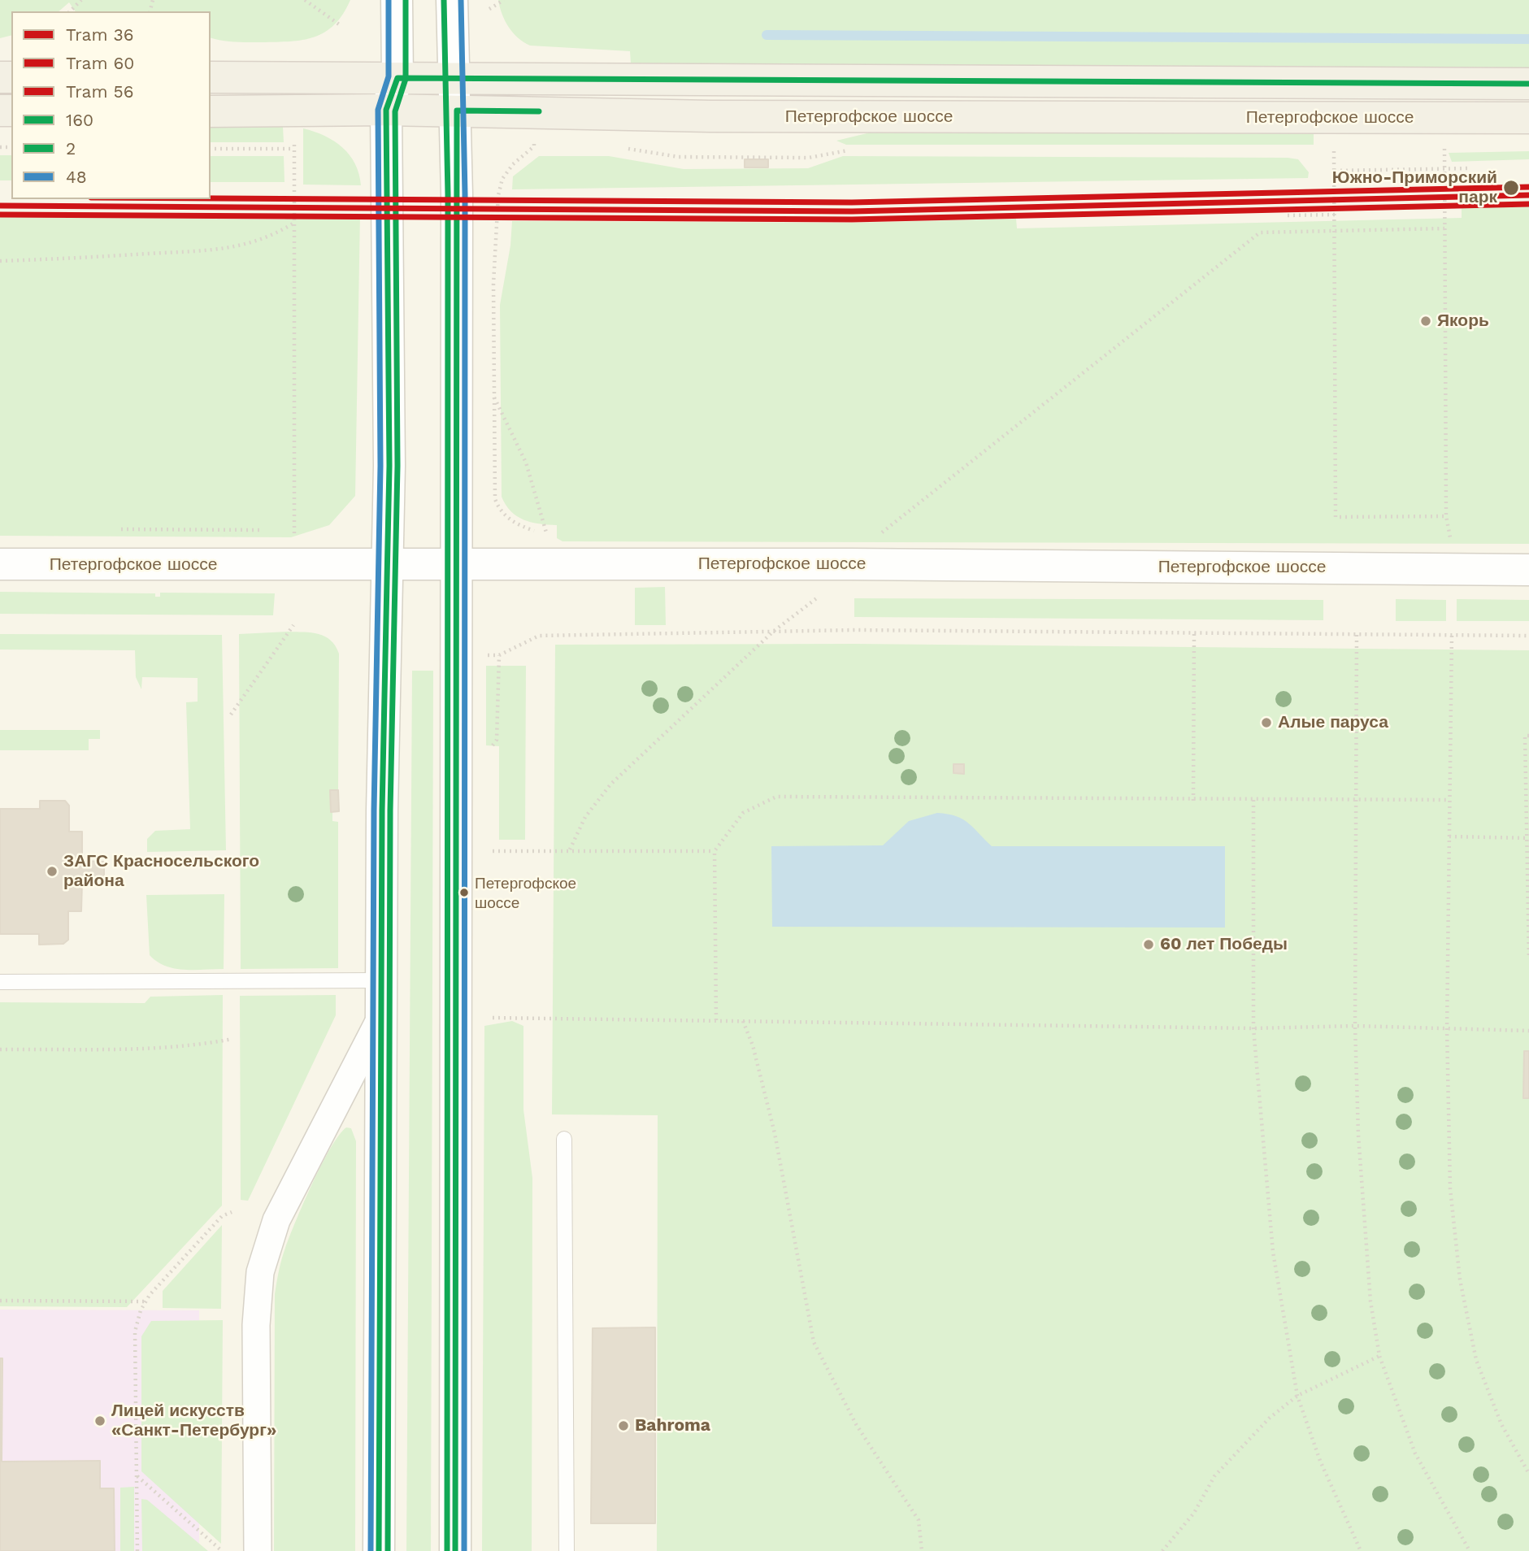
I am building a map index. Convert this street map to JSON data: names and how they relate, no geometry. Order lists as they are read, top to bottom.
{
  "streets": {
    "main road": ["Петергофское шоссе"]
  },
  "places": [
    "Южно-Приморский парк",
    "Якорь",
    "Алые паруса",
    "ЗАГС Красносельского района",
    "Петергофское шоссе",
    "60 лет Победы",
    "Лицей искусств «Санкт-Петербург»",
    "Bahroma"
  ],
  "lines": [
    "transit line 2",
    "transit line 48",
    "transit line 160",
    "tram line 56",
    "tram line 36",
    "tram line 60"
  ],
  "legend": [
    "Tram 36",
    "Tram 60",
    "Tram 56",
    "160",
    "2",
    "48"
  ]
}
